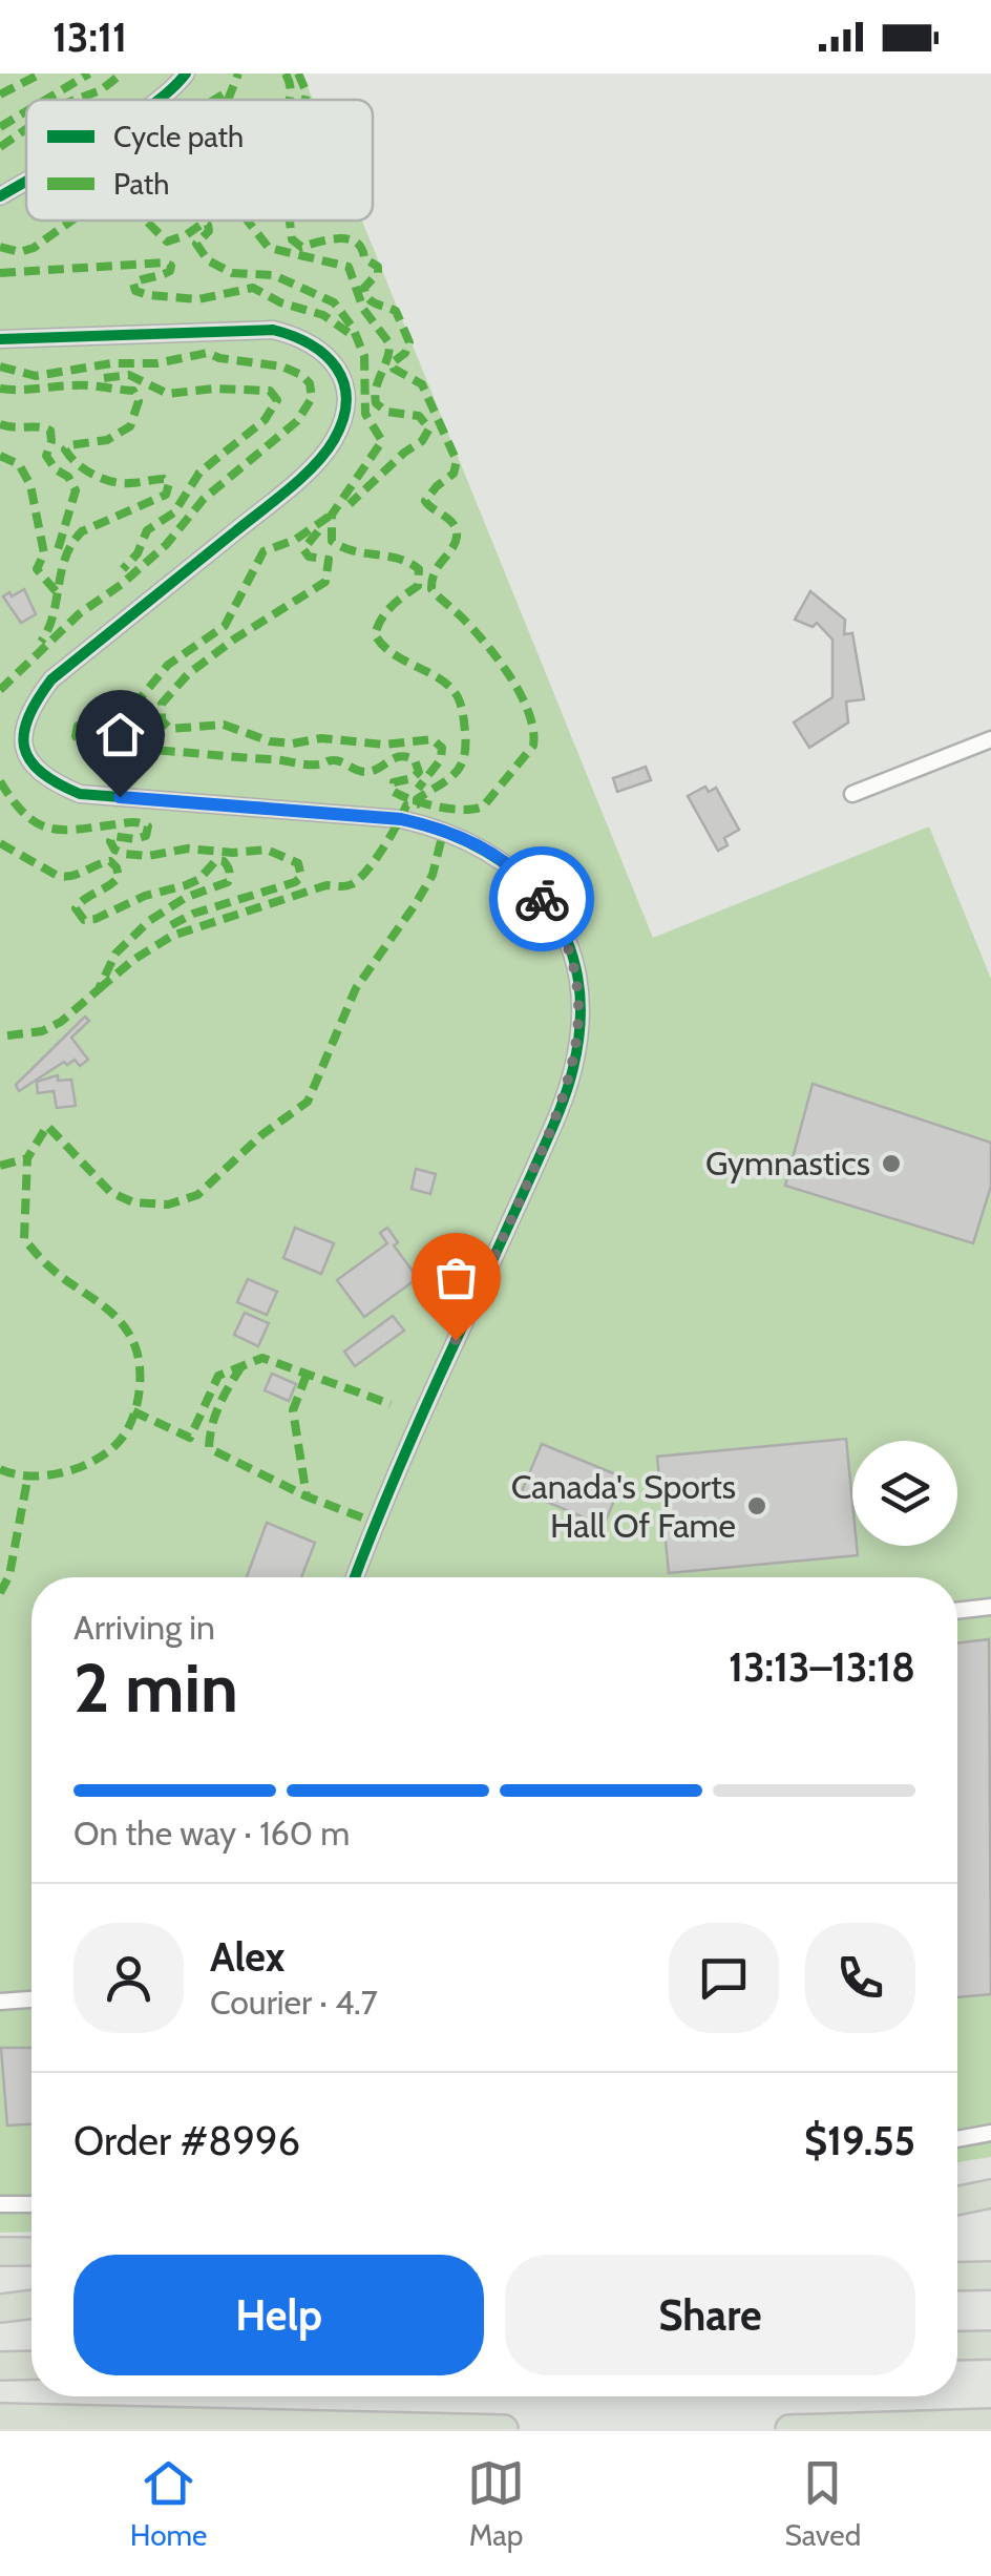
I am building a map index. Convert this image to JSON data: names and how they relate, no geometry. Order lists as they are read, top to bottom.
{
  "places": ["Gymnastics", "Canada's Sports Hall Of Fame"],
  "legend": ["Cycle path", "Path"],
  "page": {
    "status": "13:11",
    "heading": ["2 min", "Arriving in", "13:13–13:18"],
    "panel": [
      "Alex",
      "Courier · 4.7",
      "Order #8996",
      "$19.55"
    ],
    "bar": "On the way · 160 m",
    "buttons": ["Help", "Share"],
    "tabs": ["Home", "Map", "Saved"]
  }
}
